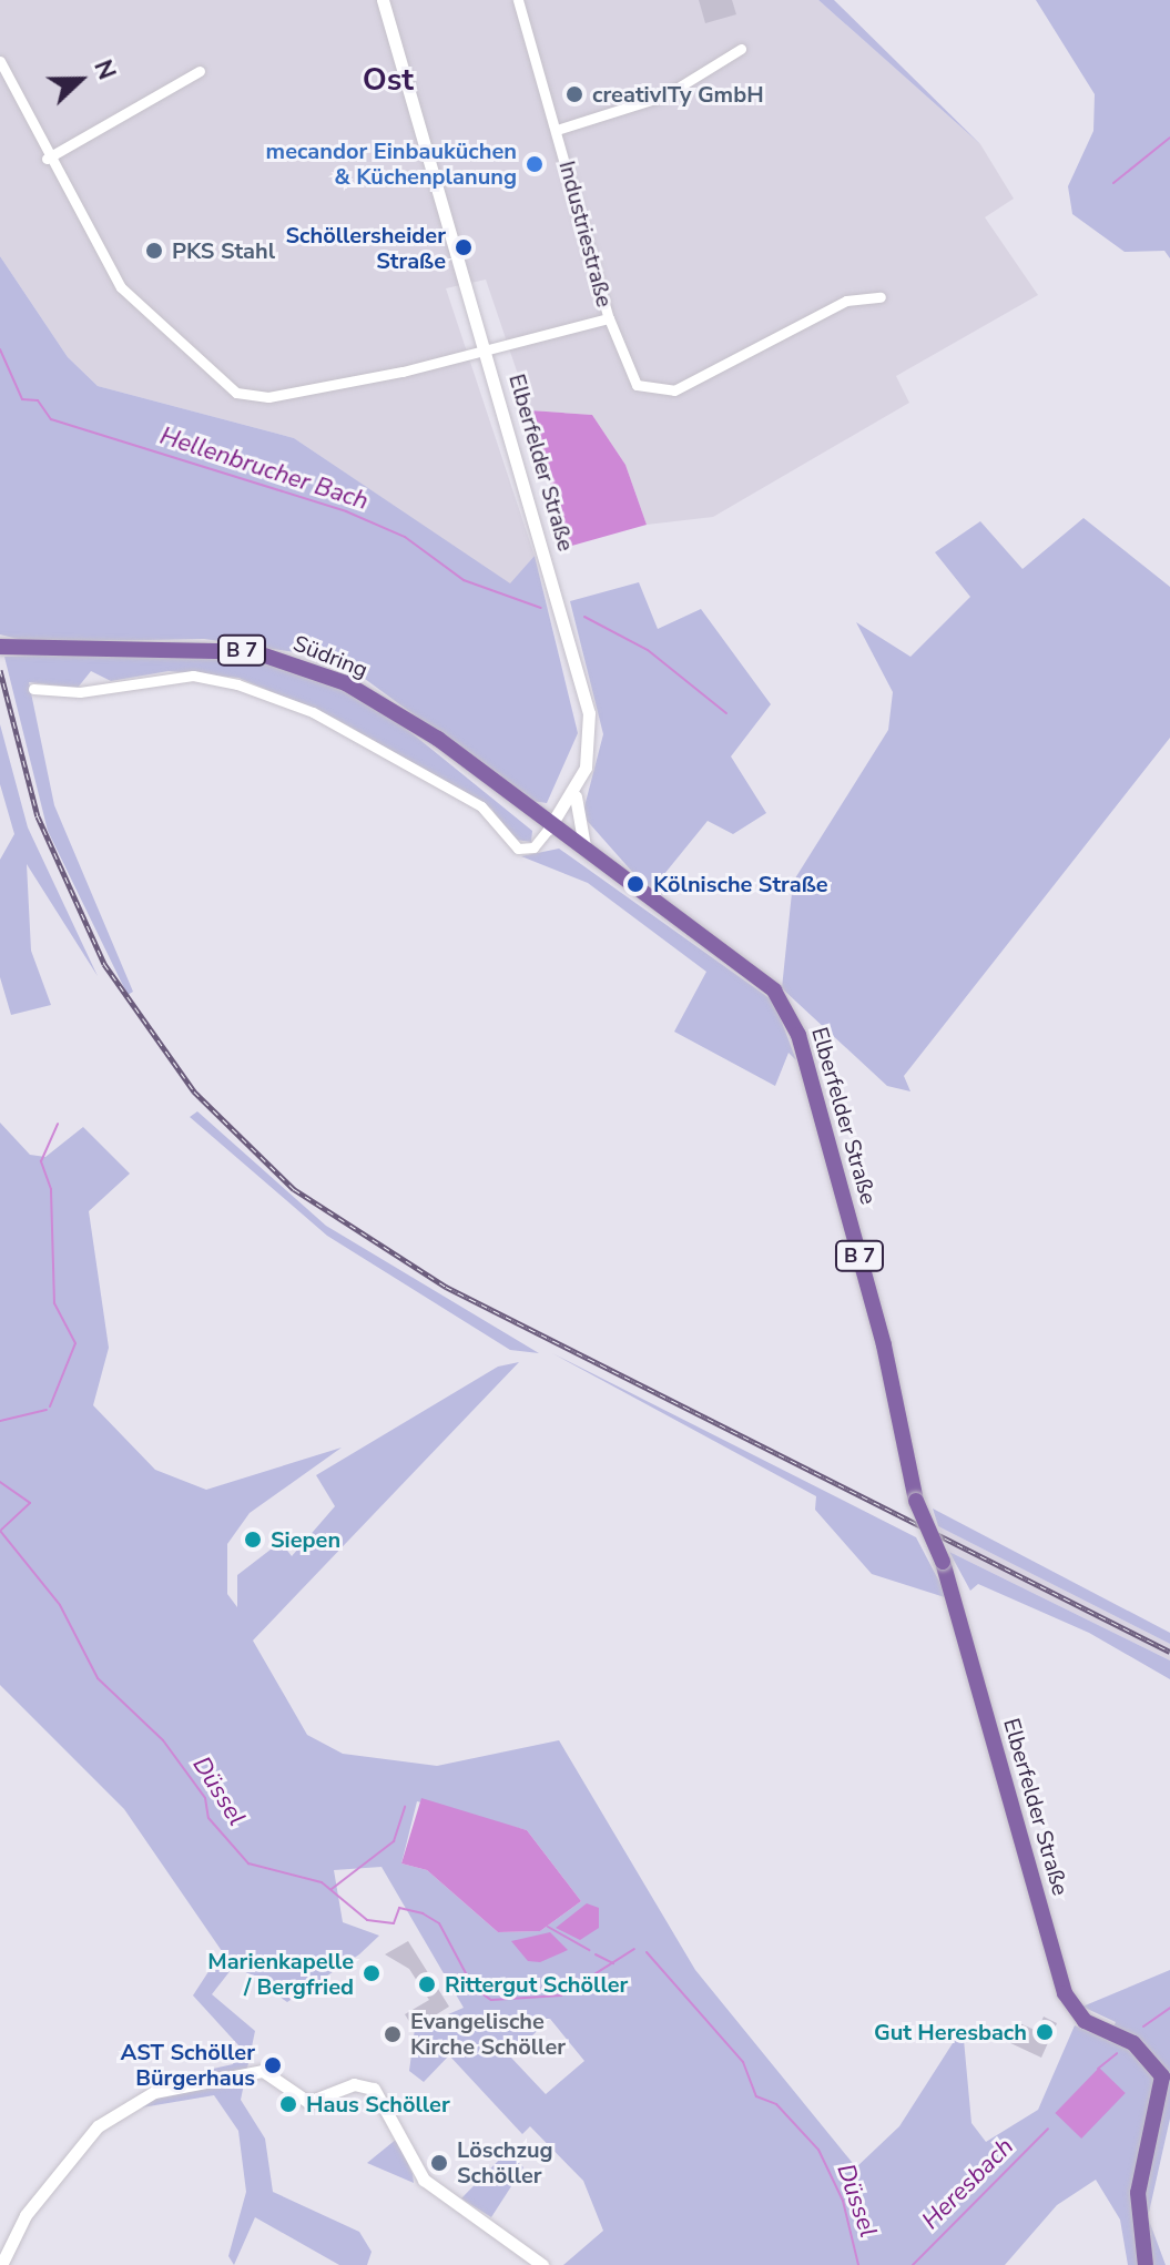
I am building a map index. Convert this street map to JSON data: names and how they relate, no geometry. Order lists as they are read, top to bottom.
{
  "streets": {
    "main road": ["Elberfelder Straße", "B 7", "Südring"],
    "street": ["Industriestraße"]
  },
  "crossings": [
    ["Industriestraße", "Elberfelder Straße"],
    ["Elberfelder Straße", "Südring"]
  ],
  "districts": ["Ost"],
  "water": ["Hellenbrucher Bach", "Düssel", "Heresbach"],
  "places": [
    "creativITy GmbH",
    "mecandor Einbauküchen & Küchenplanung",
    "Schöllersheider Straße",
    "PKS Stahl",
    "Kölnische Straße",
    "Siepen",
    "Marienkapelle / Bergfried",
    "Rittergut Schöller",
    "Gut Heresbach",
    "Evangelische Kirche Schöller",
    "AST Schöller Bürgerhaus",
    "Haus Schöller",
    "Löschzug Schöller"
  ],
  "north": "right"
}
